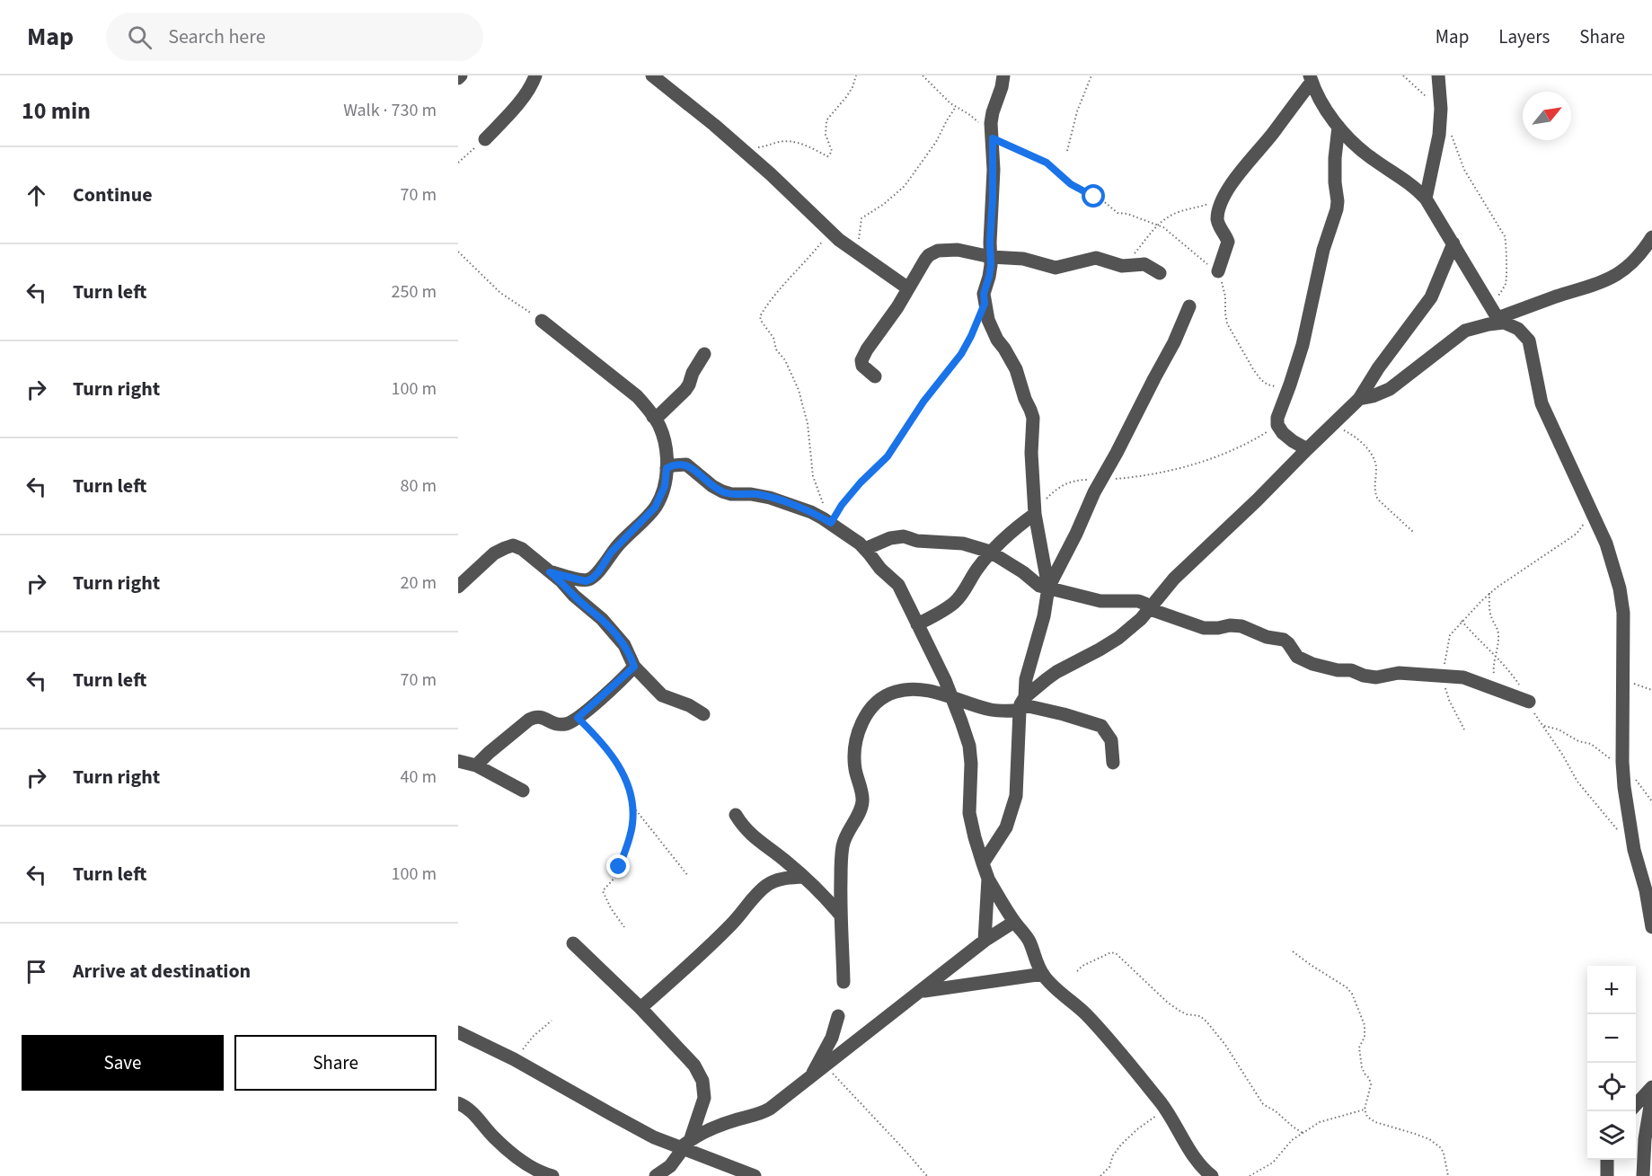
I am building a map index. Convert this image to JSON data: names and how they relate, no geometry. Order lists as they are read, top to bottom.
{
  "north": "top right",
  "page": {
    "header": "Map",
    "search": "Search here",
    "nav": ["Map", "Layers", "Share"],
    "heading": ["10 min", "Walk · 730 m"],
    "list": [
      ["Continue", "70 m"],
      ["Turn left", "250 m"],
      ["Turn right", "100 m"],
      ["Turn left", "80 m"],
      ["Turn right", "20 m"],
      ["Turn left", "70 m"],
      ["Turn right", "40 m"],
      ["Turn left", "100 m"],
      "Arrive at destination"
    ],
    "map_buttons": ["+", "−"],
    "buttons": ["Save", "Share"]
  }
}
